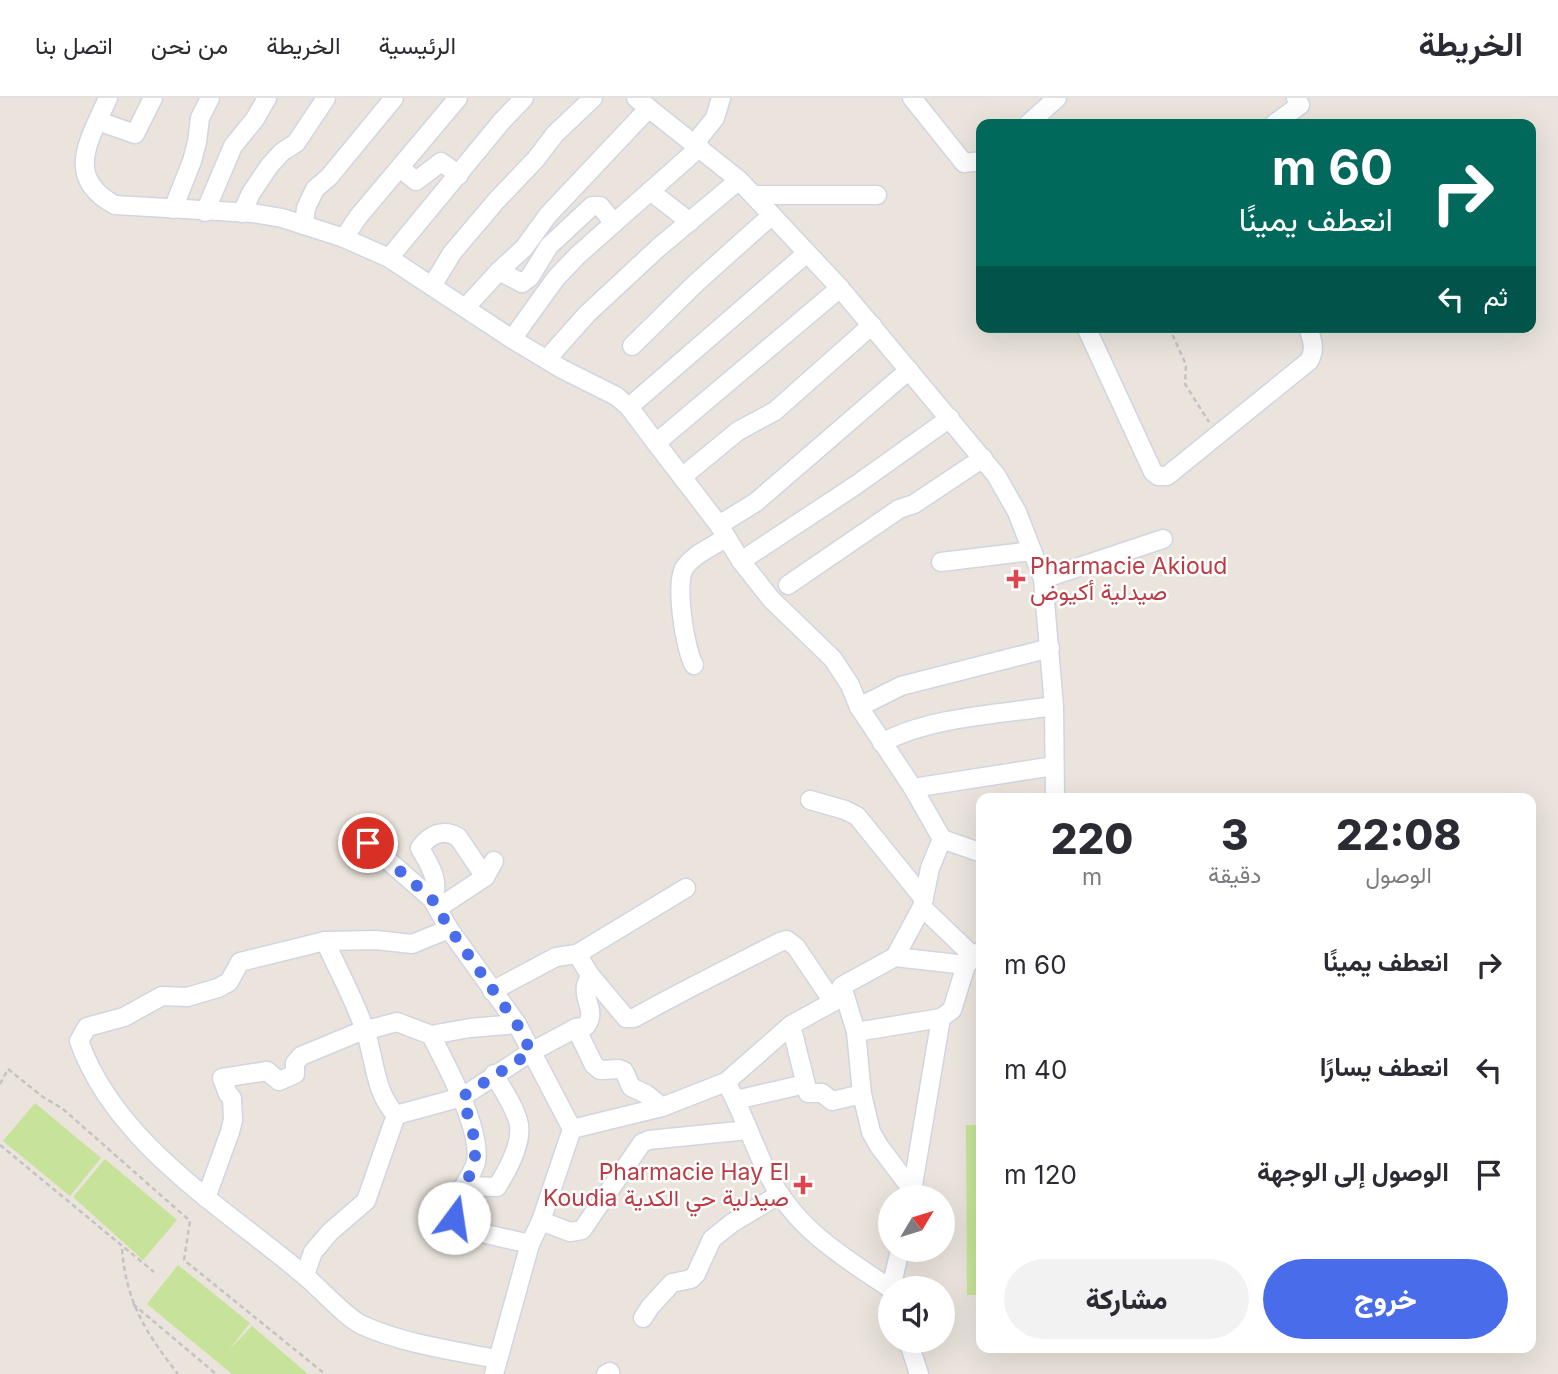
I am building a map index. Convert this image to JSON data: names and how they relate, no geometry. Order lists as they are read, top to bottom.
{
  "places": {
    "health": ["Pharmacie Akioud صيدلية أكيوض", "Pharmacie Hay El Koudia صيدلية حي الكدية"]
  },
  "north": "top right",
  "page": {
    "header": "الخريطة",
    "nav": [
      "الرئيسية",
      "الخريطة",
      "من نحن",
      "اتصل بنا"
    ],
    "turn": ["60 m", "انعطف يمينًا"],
    "then": "ثم",
    "eta": [
      "22:08",
      "الوصول",
      "3",
      "دقيقة",
      "220",
      "m"
    ],
    "list": [
      {
        "name": "انعطف يمينًا",
        "value": "60 m"
      },
      {
        "name": "انعطف يسارًا",
        "value": "40 m"
      },
      {
        "name": "الوصول إلى الوجهة",
        "value": "120 m"
      }
    ],
    "buttons": ["خروج", "مشاركة"]
  }
}
